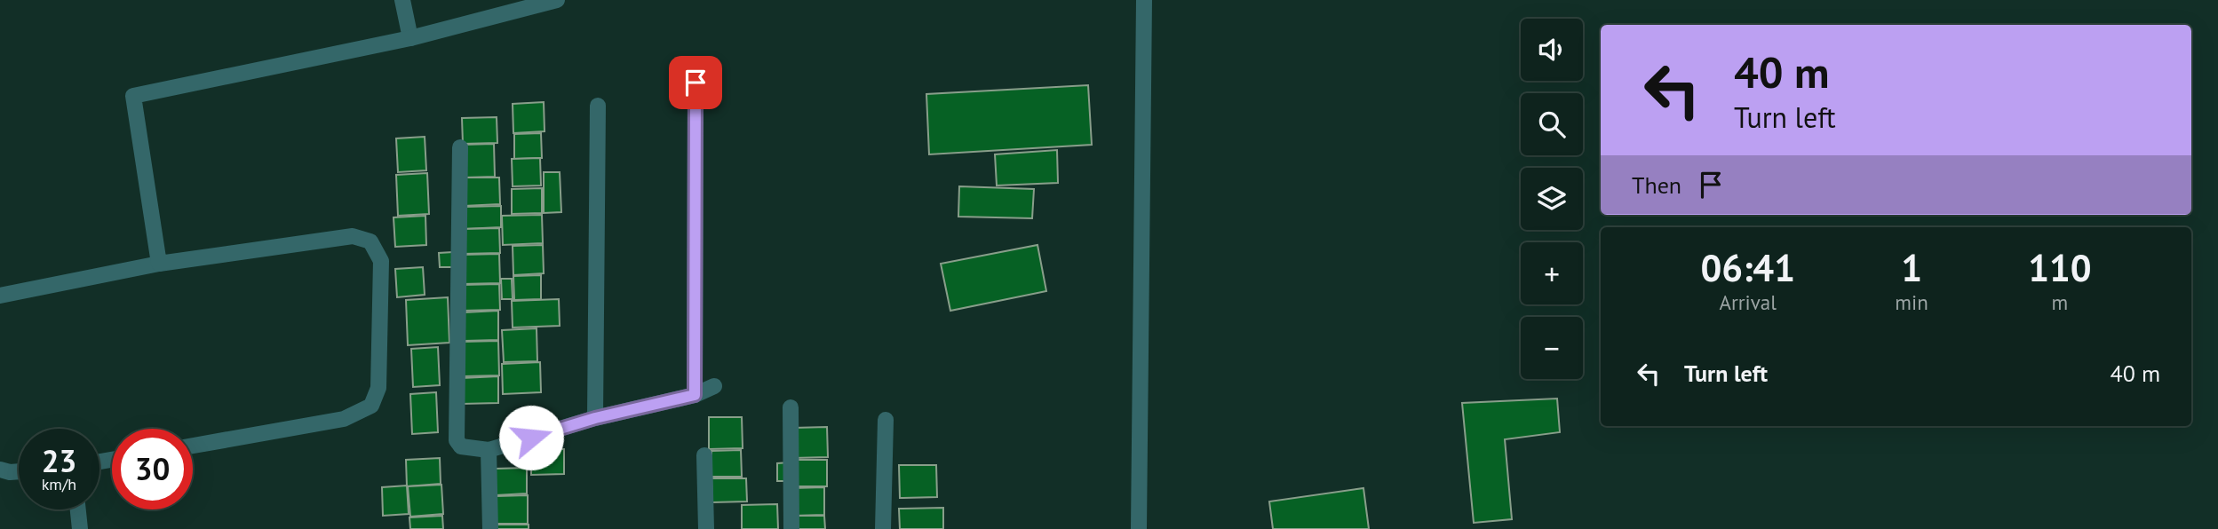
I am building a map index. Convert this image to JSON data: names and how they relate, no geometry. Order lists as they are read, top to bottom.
{
  "page": {
    "map_buttons": ["+", "−"],
    "turn": ["40 m", "Turn left"],
    "then": "Then",
    "eta": [
      "06:41",
      "Arrival",
      "1",
      "min",
      "110",
      "m"
    ],
    "list": [
      {
        "name": "Turn left",
        "value": "40 m"
      }
    ],
    "speed": "23 km/h",
    "limit": "30"
  }
}
